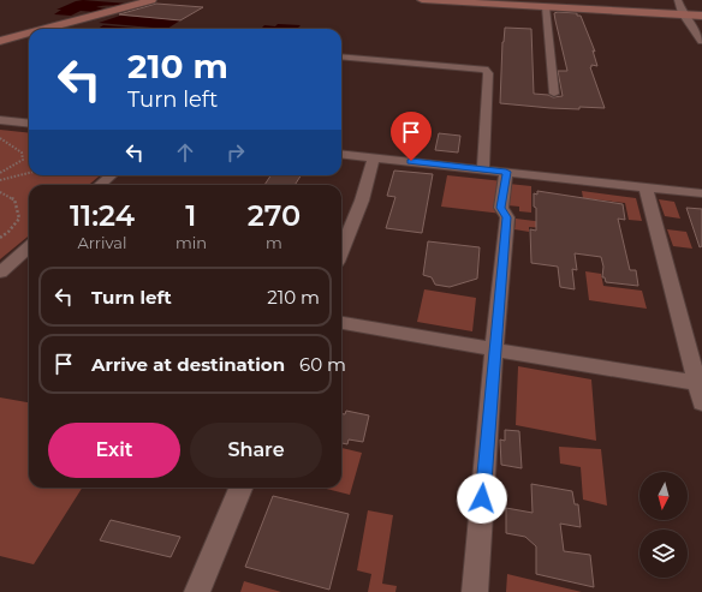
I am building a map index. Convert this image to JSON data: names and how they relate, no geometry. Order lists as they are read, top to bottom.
{
  "north": "bottom",
  "page": {
    "turn": ["210 m", "Turn left"],
    "eta": [
      "11:24",
      "Arrival",
      "1",
      "min",
      "270",
      "m"
    ],
    "list": [
      {
        "name": "Turn left",
        "value": "210 m"
      },
      {
        "name": "Arrive at destination",
        "value": "60 m"
      }
    ],
    "buttons": ["Exit", "Share"]
  }
}
